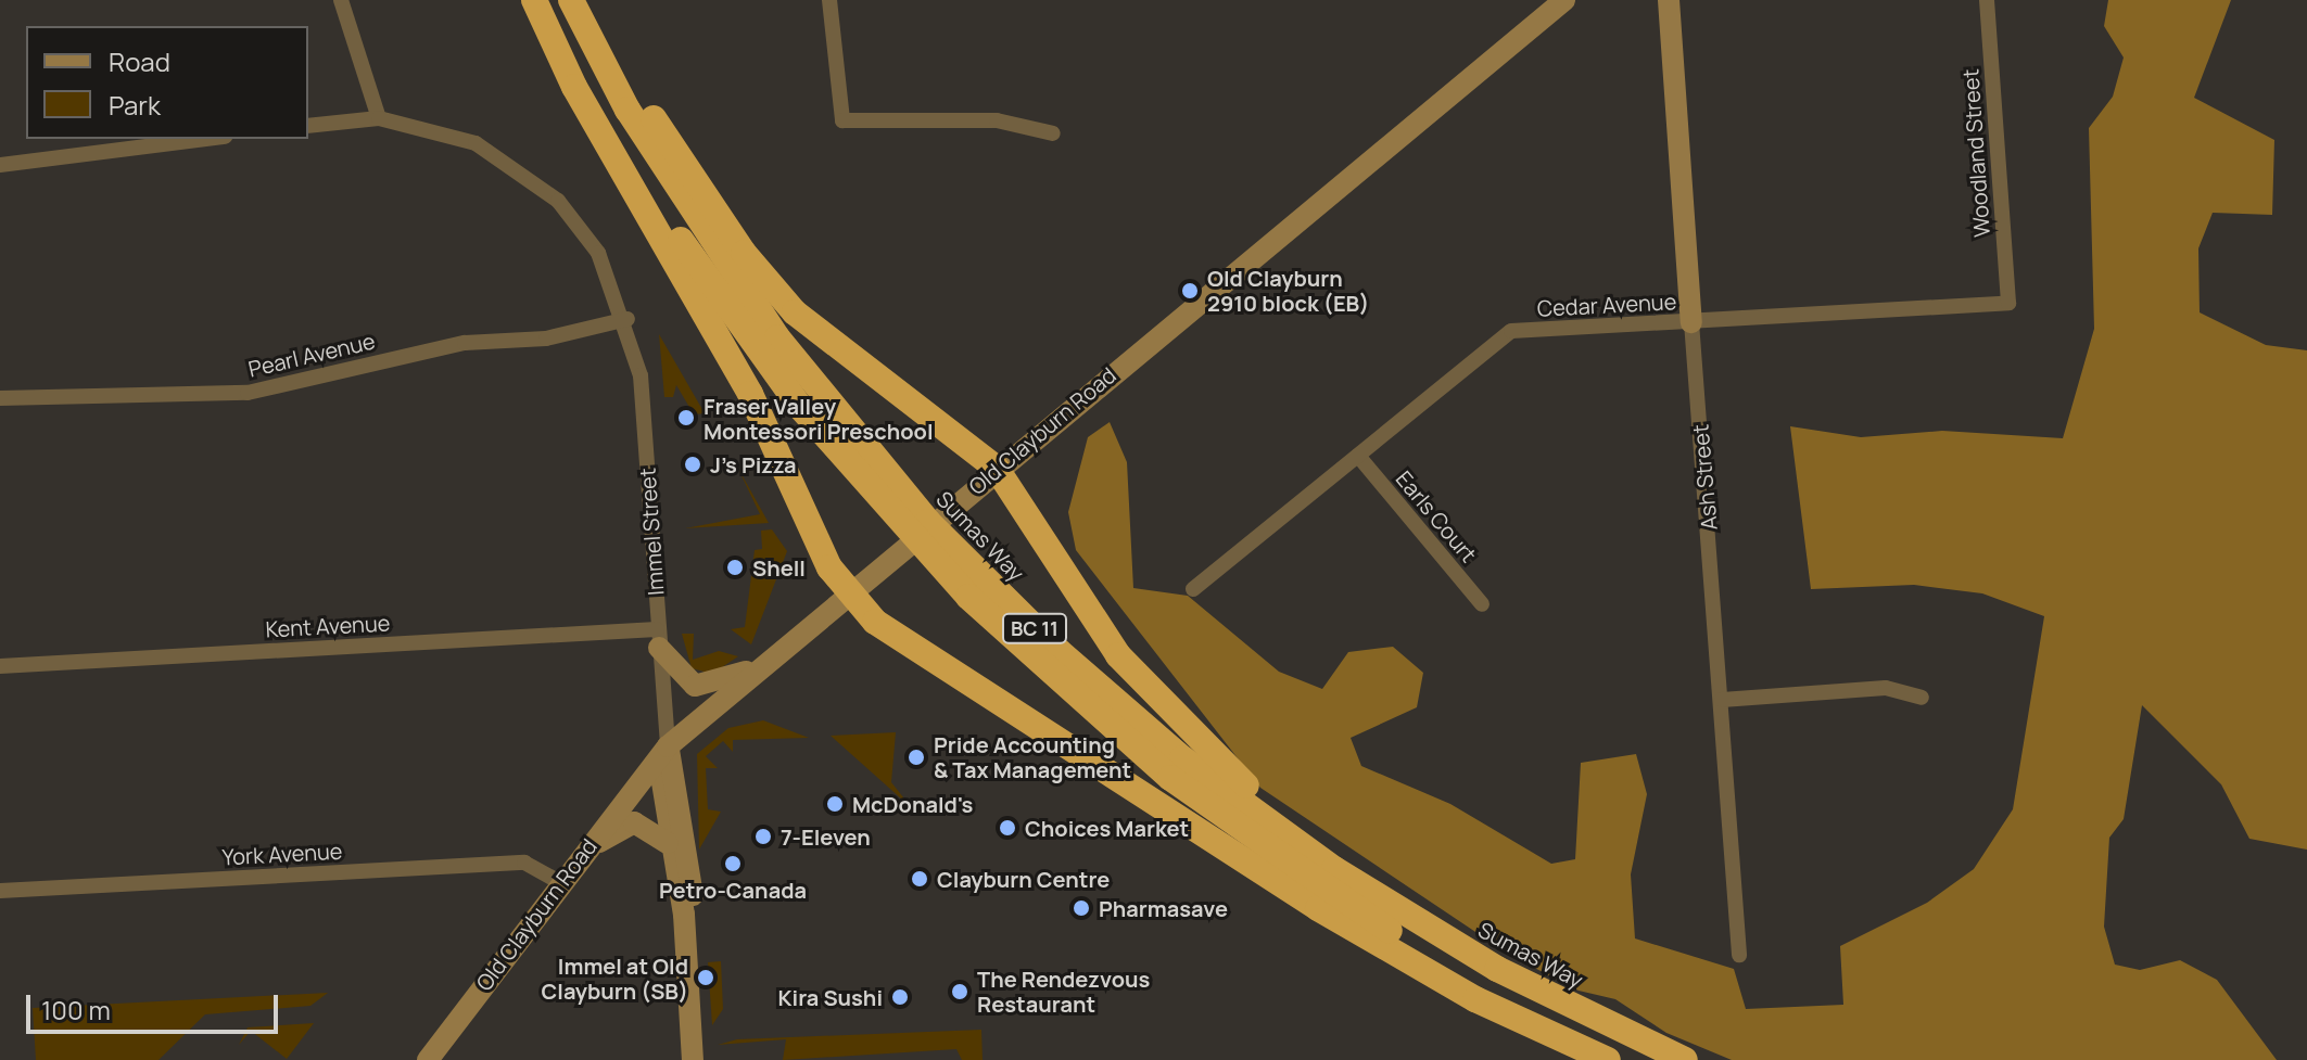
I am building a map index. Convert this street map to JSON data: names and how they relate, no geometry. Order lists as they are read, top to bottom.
{
  "streets": {
    "highway": ["Sumas Way", "BC 11"],
    "main road": ["Old Clayburn Road", "Ash Street", "Immel Street"],
    "street": [
      "Woodland Street",
      "Cedar Avenue",
      "Pearl Avenue",
      "Earls Court",
      "Kent Avenue",
      "York Avenue"
    ]
  },
  "crossings": [
    ["Woodland Street", "Cedar Avenue"],
    ["Cedar Avenue", "Ash Street"],
    ["Cedar Avenue", "Earls Court"],
    ["Pearl Avenue", "Immel Street"],
    ["Old Clayburn Road", "Immel Street"],
    ["Old Clayburn Road", "York Avenue"],
    ["Immel Street", "Kent Avenue"]
  ],
  "places": [
    "Old Clayburn 2910 block (EB)",
    "Fraser Valley Montessori Preschool",
    "J's Pizza",
    "Shell",
    "Pride Accounting & Tax Management",
    "McDonald's",
    "Choices Market",
    "7-Eleven",
    "Petro-Canada",
    "Clayburn Centre",
    "Pharmasave",
    "Immel at Old Clayburn (SB)",
    "The Rendezvous Restaurant",
    "Kira Sushi"
  ],
  "legend": ["Road", "Park"],
  "scale_bar": "100 m"
}
